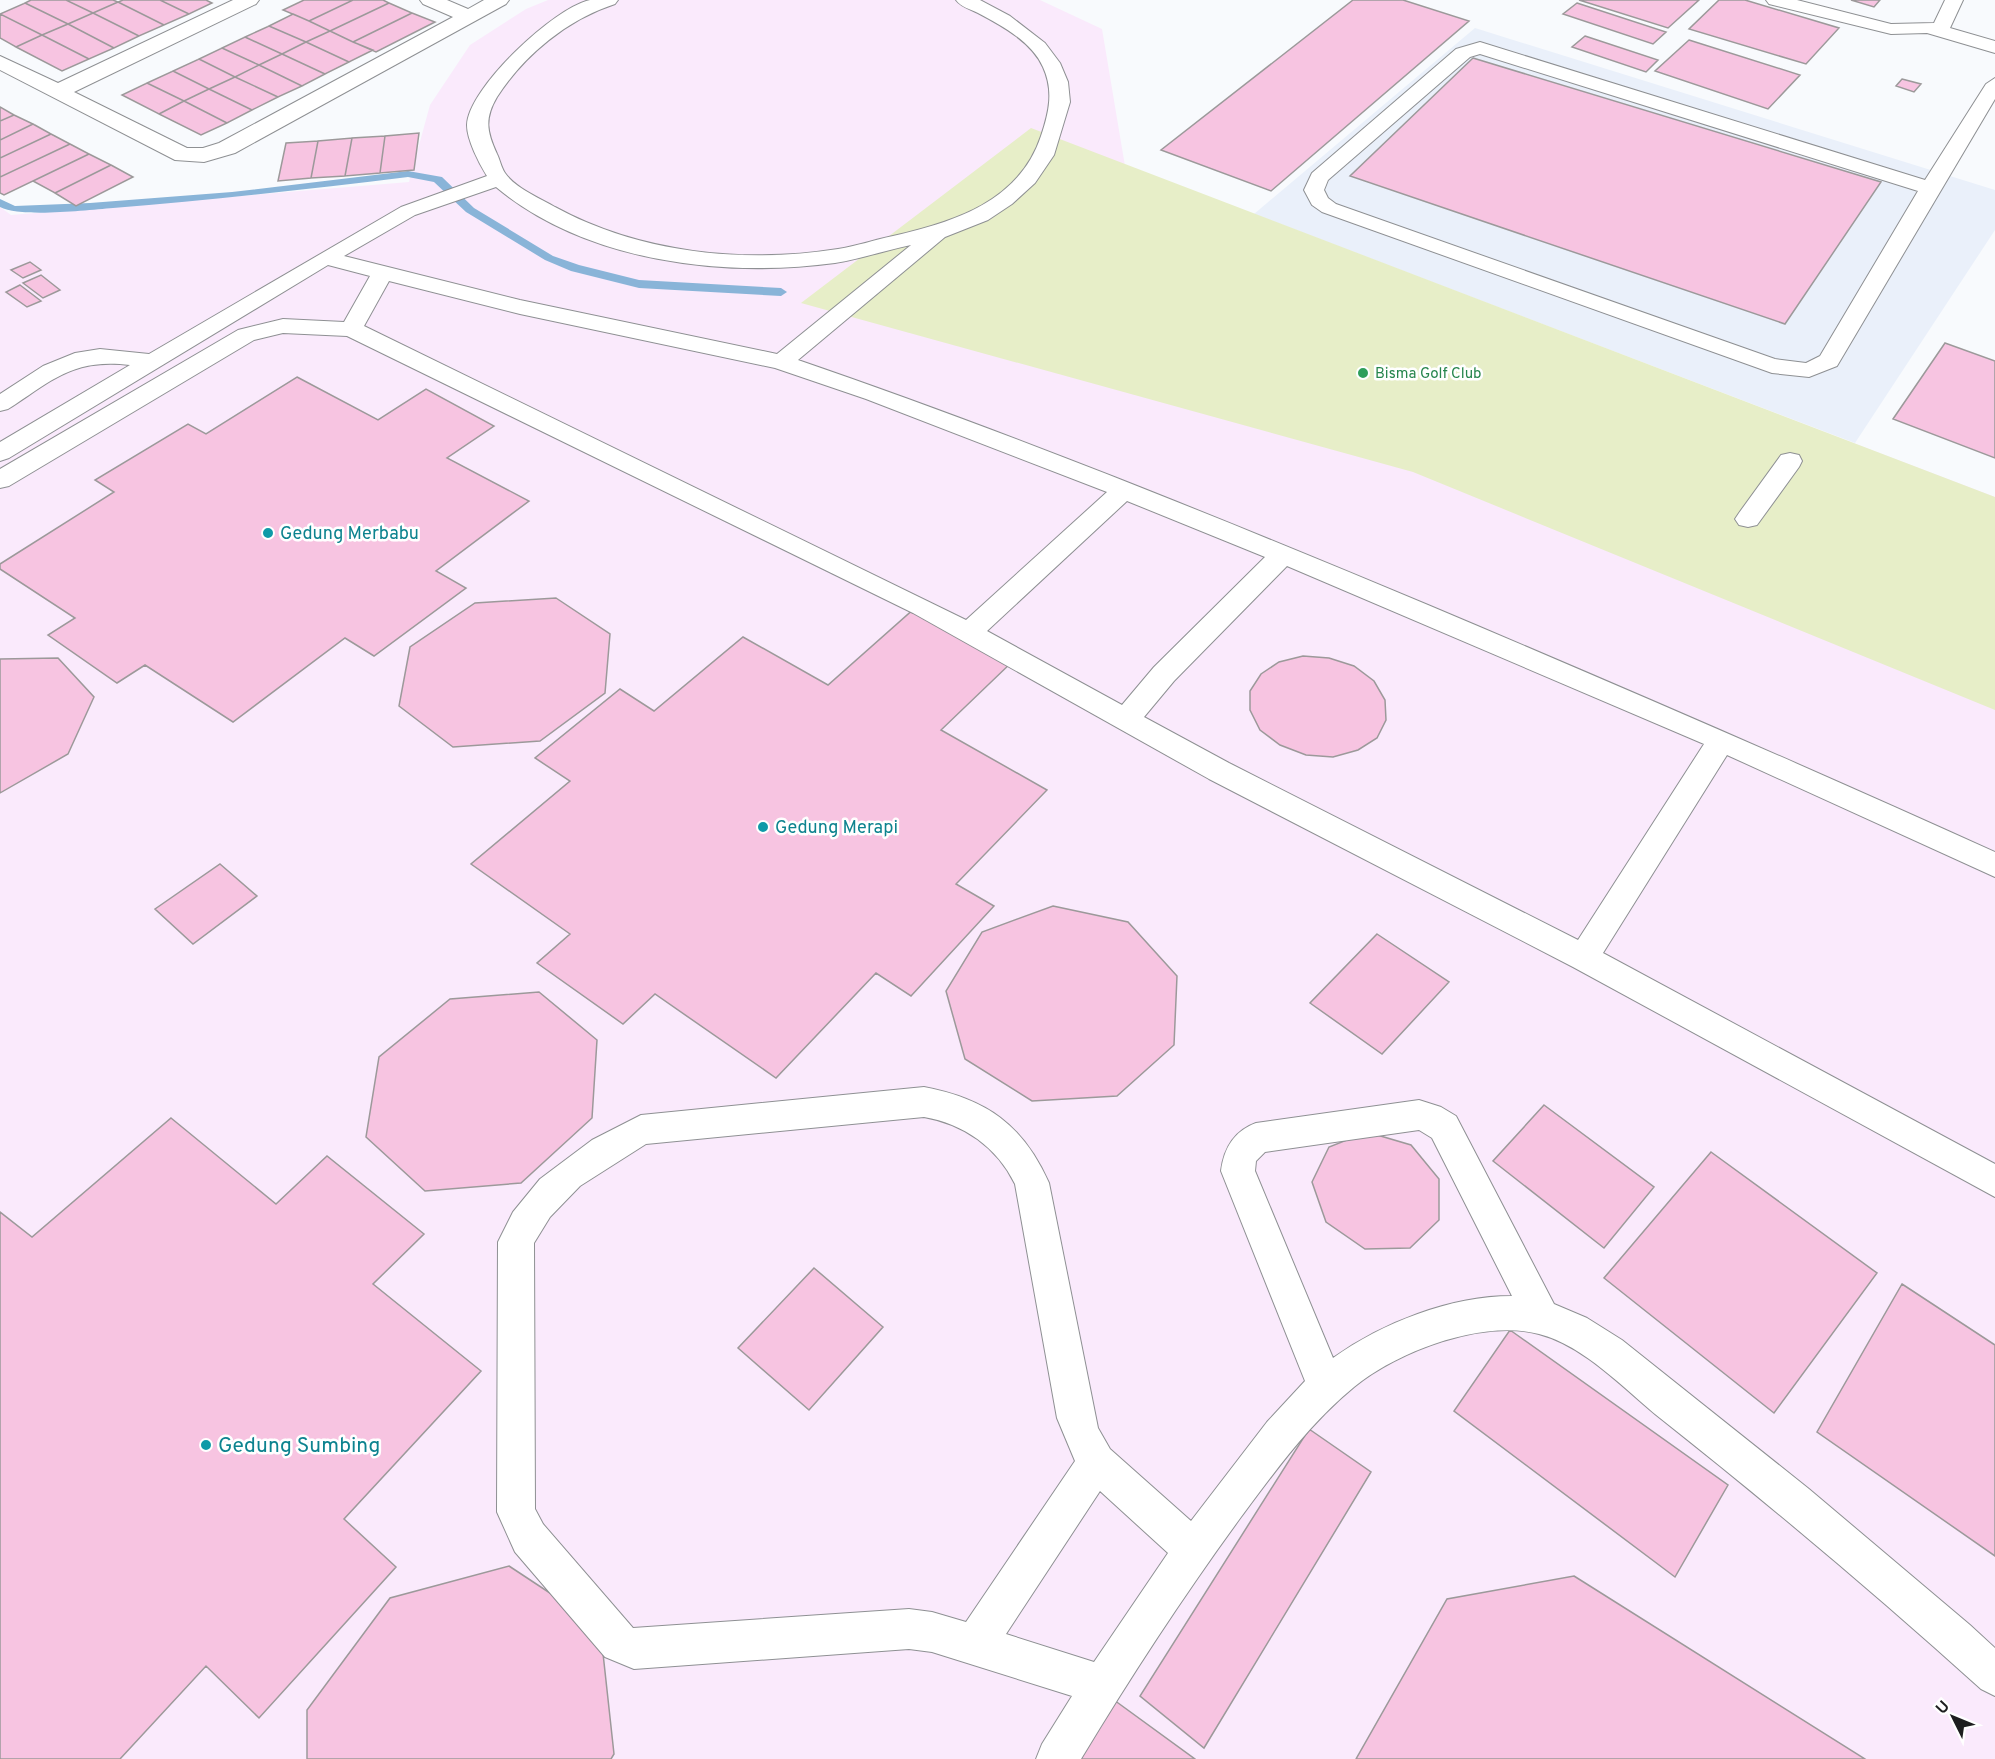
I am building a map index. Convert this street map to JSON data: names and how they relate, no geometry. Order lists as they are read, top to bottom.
{
  "places": [
    "Bisma Golf Club",
    "Gedung Merbabu",
    "Gedung Merapi",
    "Gedung Sumbing"
  ],
  "north": "top left"
}
